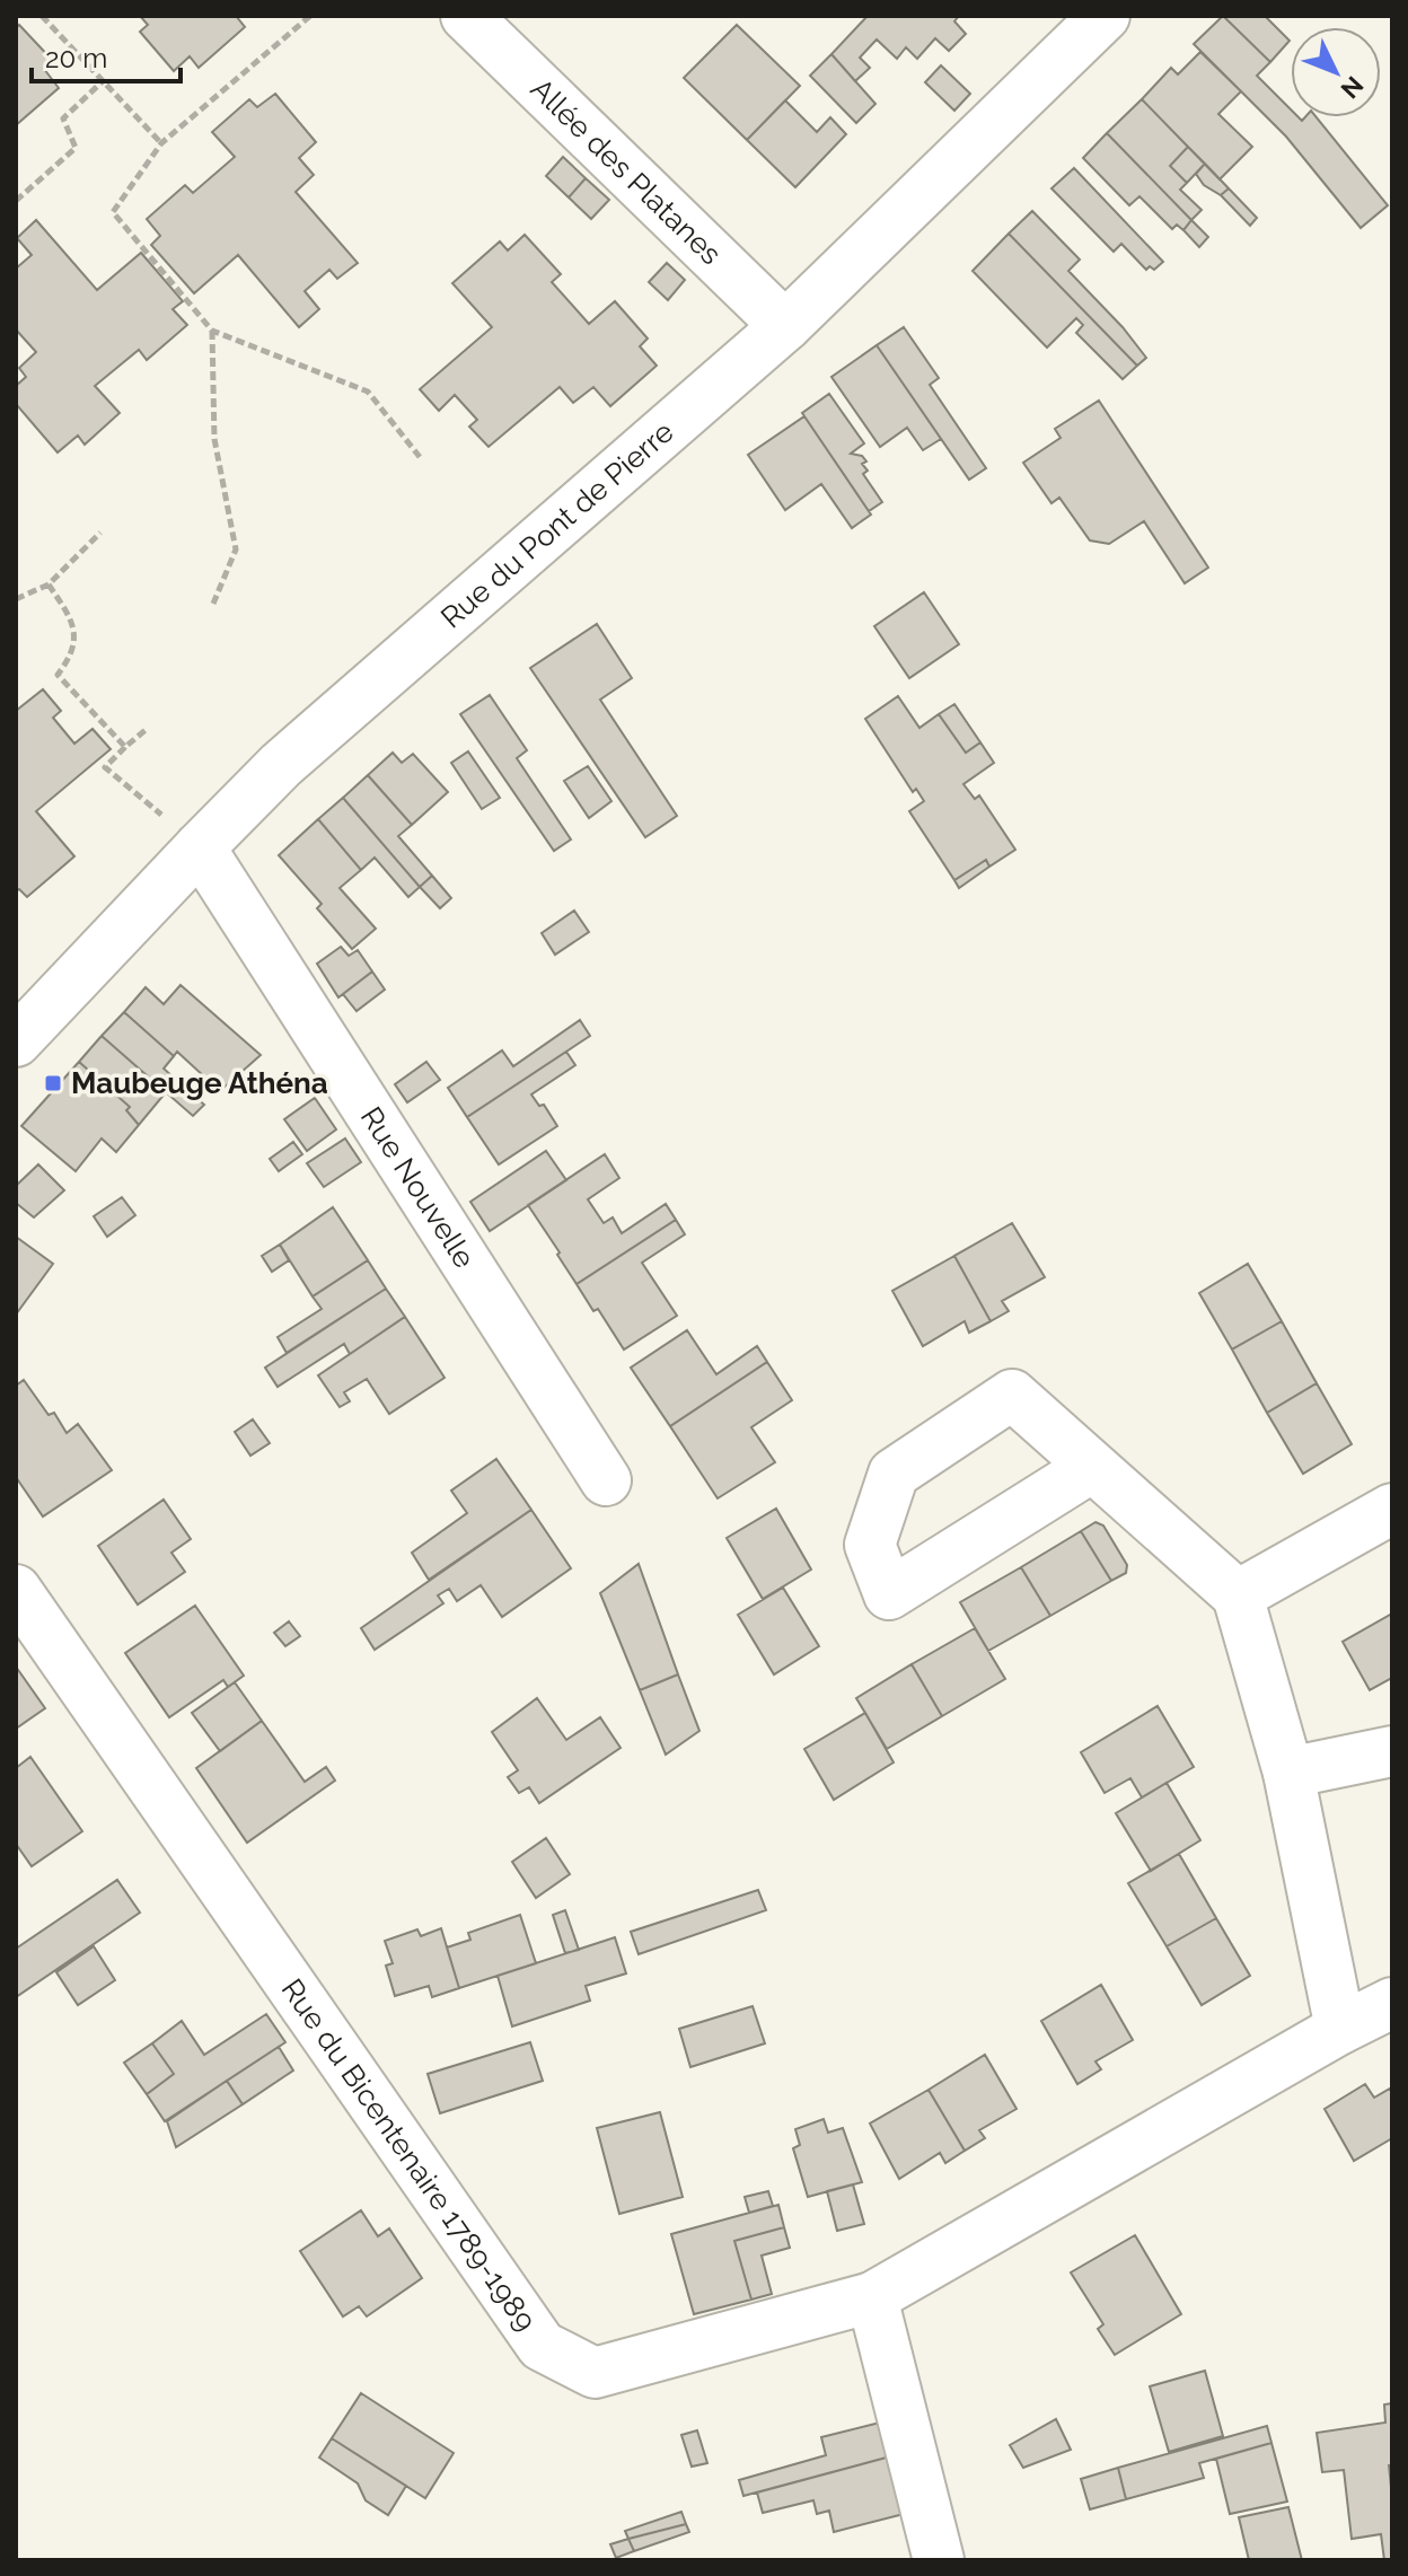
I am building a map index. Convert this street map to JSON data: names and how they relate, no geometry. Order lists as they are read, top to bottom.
{
  "streets": {
    "street": [
      "Allée des Platanes",
      "Rue du Pont de Pierre",
      "Rue Nouvelle",
      "Rue du Bicentenaire 1789-1989"
    ]
  },
  "crossings": [
    ["Allée des Platanes", "Rue du Pont de Pierre"],
    ["Rue du Pont de Pierre", "Rue Nouvelle"]
  ],
  "places": {
    "transit": ["Maubeuge Athéna"]
  },
  "scale_bar": "20 m",
  "north": "bottom right"
}
